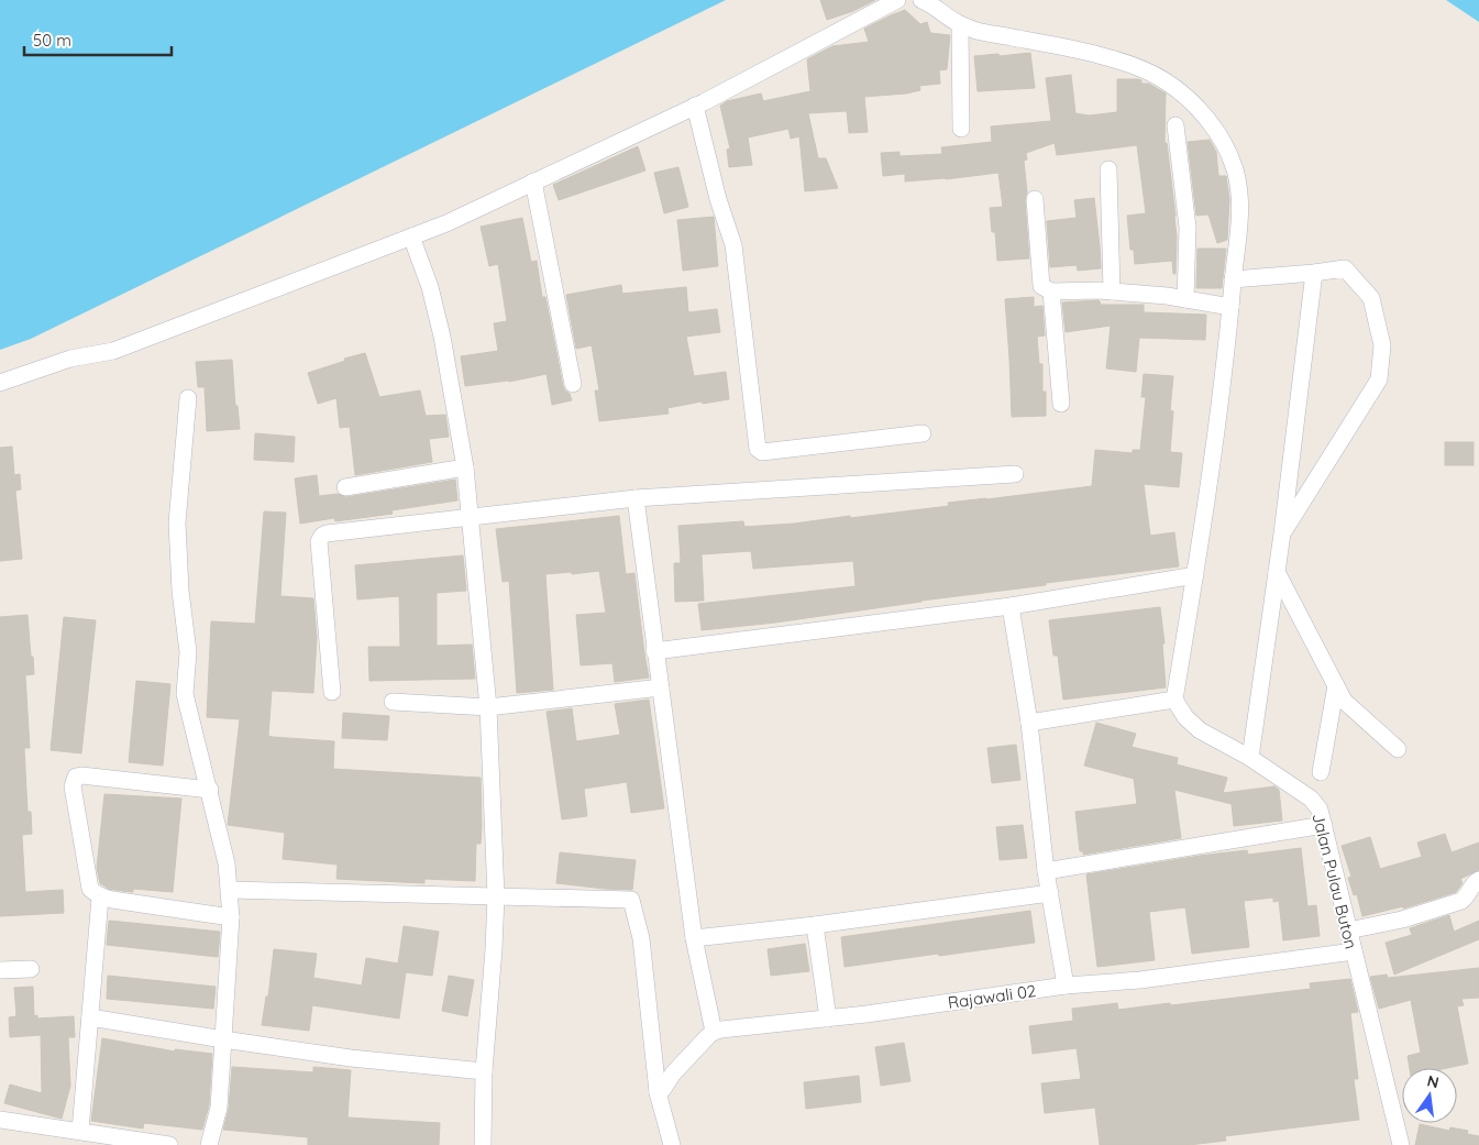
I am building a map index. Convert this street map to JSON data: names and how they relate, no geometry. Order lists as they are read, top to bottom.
{
  "streets": {
    "street": ["Jalan Pulau Buton", "Rajawali 02"]
  },
  "crossings": [
    ["Jalan Pulau Buton", "Rajawali 02"]
  ],
  "scale_bar": "50 m",
  "north": "top"
}
